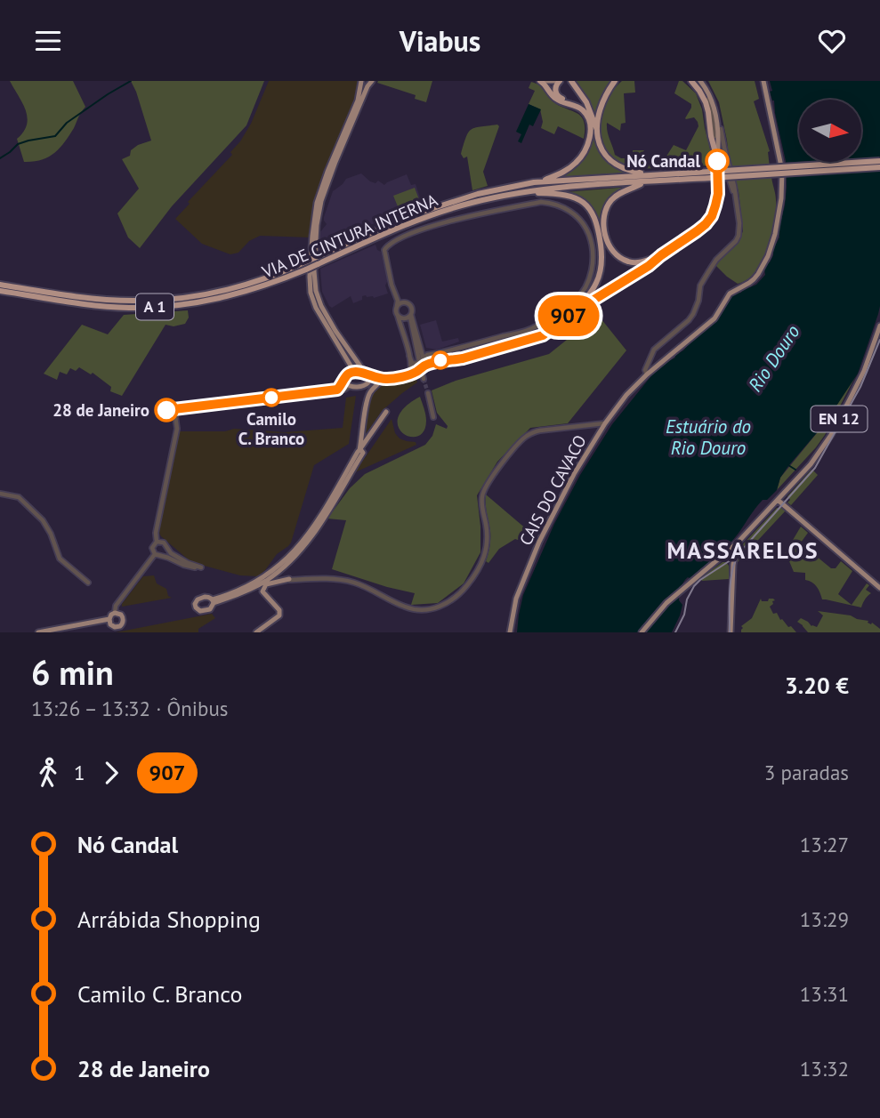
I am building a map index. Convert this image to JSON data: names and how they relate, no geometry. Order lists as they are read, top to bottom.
{
  "streets": {
    "highway": ["VIA DE CINTURA INTERNA", "A 1"],
    "main road": ["EN 12", "CAIS DO CAVACO"]
  },
  "crossings": [
    ["VIA DE CINTURA INTERNA", "A 1"]
  ],
  "districts": ["MASSARELOS"],
  "water": ["Rio Douro", "Estuário do Rio Douro"],
  "places": ["Nó Candal", "Camilo C. Branco", "28 de Janeiro"],
  "lines": ["bus line 907"],
  "north": "right",
  "page": {
    "header": "Viabus",
    "on_map": "907",
    "heading": ["6 min", "13:26 – 13:32 · Ônibus", "3.20 €"],
    "legs": ["1", "907", "3 paradas"],
    "list": [
      {
        "name": "Nó Candal",
        "value": "13:27"
      },
      {
        "name": "Arrábida Shopping",
        "value": "13:29"
      },
      {
        "name": "Camilo C. Branco",
        "value": "13:31"
      },
      {
        "name": "28 de Janeiro",
        "value": "13:32"
      }
    ]
  }
}
